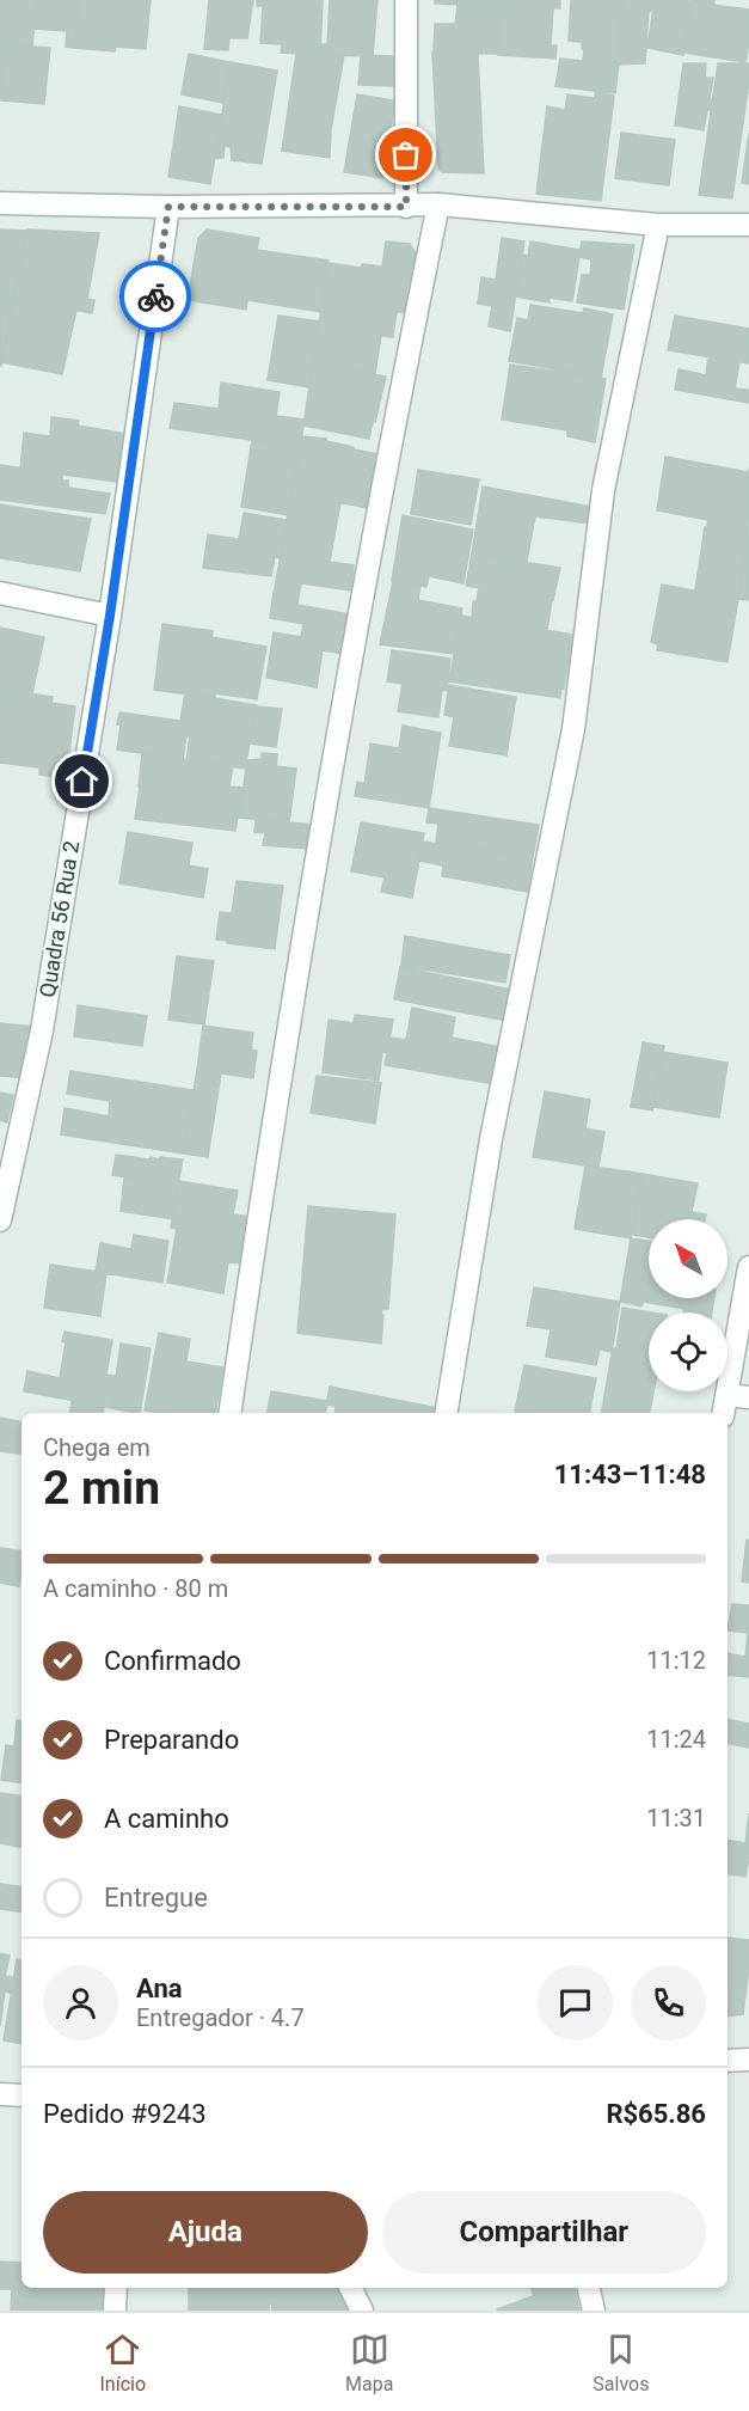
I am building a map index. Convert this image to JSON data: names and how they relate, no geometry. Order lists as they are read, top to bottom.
{
  "streets": {
    "street": ["Quadra 56 Rua 2"]
  },
  "north": "top left",
  "page": {
    "heading": ["2 min", "Chega em", "11:43–11:48"],
    "panel": [
      "Ana",
      "Entregador · 4.7",
      "Pedido #9243",
      "R$65.86"
    ],
    "bar": "A caminho · 80 m",
    "list": [
      ["Confirmado", "11:12"],
      ["Preparando", "11:24"],
      ["A caminho", "11:31"],
      "Entregue"
    ],
    "buttons": ["Ajuda", "Compartilhar"],
    "tabs": ["Início", "Mapa", "Salvos"]
  }
}
